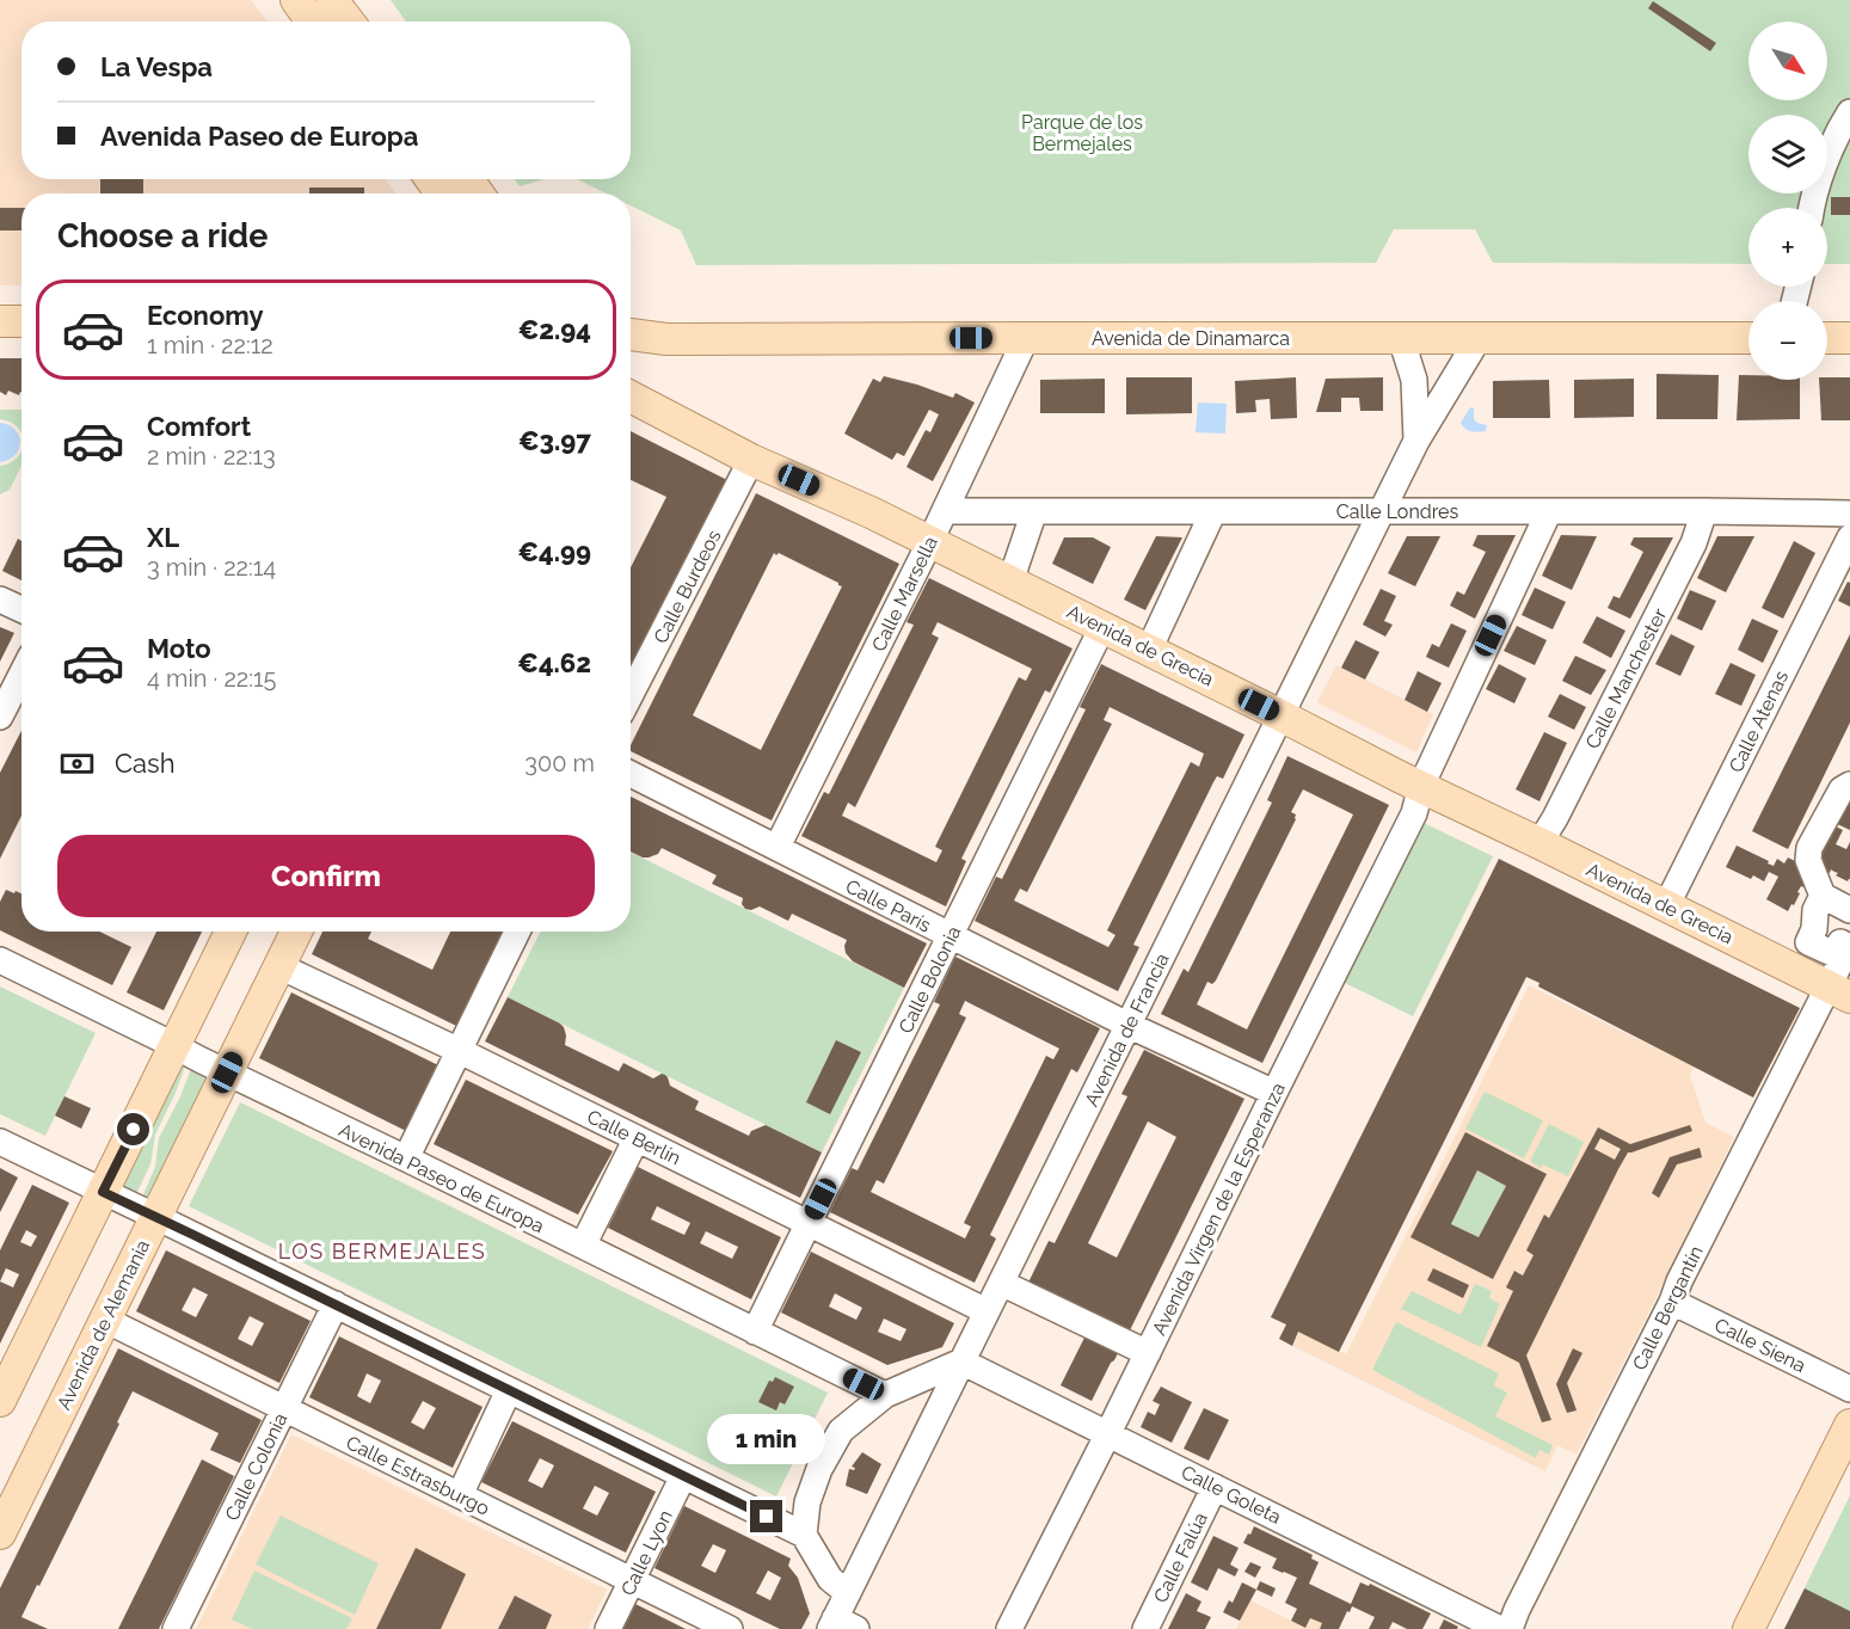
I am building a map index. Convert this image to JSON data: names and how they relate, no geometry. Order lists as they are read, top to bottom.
{
  "streets": {
    "main road": ["Avenida de Dinamarca", "Avenida de Grecia", "Avenida de Alemania"],
    "street": [
      "Calle Londres",
      "Calle Burdeos",
      "Calle Marsella",
      "Calle Manchester",
      "Calle Atenas",
      "Calle París",
      "Calle Bolonia",
      "Avenida de Francia",
      "Calle Berlín",
      "Avenida Paseo de Europa",
      "Avenida Virgen de la Esperanza",
      "Calle Bergantín",
      "Calle Siena",
      "Calle Colonia",
      "Calle Estrasburgo",
      "Calle Goleta",
      "Calle Lyon",
      "Calle Falúa"
    ]
  },
  "crossings": [
    ["Avenida de Dinamarca", "Calle Marsella"],
    ["Avenida de Dinamarca", "Avenida de Francia"],
    ["Calle Londres", "Calle Marsella"],
    ["Calle Londres", "Calle Manchester"],
    ["Calle Londres", "Avenida de Francia"],
    ["Calle Londres", "Avenida Virgen de la Esperanza"],
    ["Calle Burdeos", "Avenida de Grecia"],
    ["Calle Marsella", "Avenida de Grecia"],
    ["Calle Marsella", "Calle París"],
    ["Avenida de Grecia", "Calle Manchester"],
    ["Avenida de Grecia", "Calle Atenas"],
    ["Avenida de Grecia", "Calle Bolonia"],
    ["Avenida de Grecia", "Avenida de Francia"],
    ["Avenida de Grecia", "Avenida Virgen de la Esperanza"],
    ["Avenida de Grecia", "Calle Bergantín"],
    ["Calle París", "Calle Bolonia"],
    ["Calle París", "Avenida de Francia"],
    ["Calle París", "Avenida Virgen de la Esperanza"],
    ["Calle Bolonia", "Calle Berlín"],
    ["Calle Bolonia", "Avenida Paseo de Europa"],
    ["Avenida de Francia", "Calle Berlín"],
    ["Avenida de Francia", "Calle Goleta"],
    ["Calle Berlín", "Avenida de Alemania"],
    ["Avenida Paseo de Europa", "Avenida de Alemania"],
    ["Avenida Virgen de la Esperanza", "Calle Goleta"],
    ["Calle Bergantín", "Calle Siena"],
    ["Avenida de Alemania", "Calle Estrasburgo"],
    ["Calle Colonia", "Calle Estrasburgo"],
    ["Calle Estrasburgo", "Calle Lyon"],
    ["Calle Goleta", "Calle Falúa"]
  ],
  "districts": ["LOS BERMEJALES"],
  "parks": ["Parque de los Bermejales"],
  "north": "bottom right",
  "page": {
    "map_buttons": ["+", "−"],
    "banner": ["La Vespa", "Avenida Paseo de Europa"],
    "heading": "Choose a ride",
    "list": [
      {
        "name": "Economy",
        "note": "1 min · 22:12",
        "value": "€2.94"
      },
      {
        "name": "Comfort",
        "note": "2 min · 22:13",
        "value": "€3.97"
      },
      {
        "name": "XL",
        "note": "3 min · 22:14",
        "value": "€4.99"
      },
      {
        "name": "Moto",
        "note": "4 min · 22:15",
        "value": "€4.62"
      }
    ],
    "pay": ["Cash", "300 m"],
    "buttons": "Confirm",
    "bubble": "1 min"
  }
}
